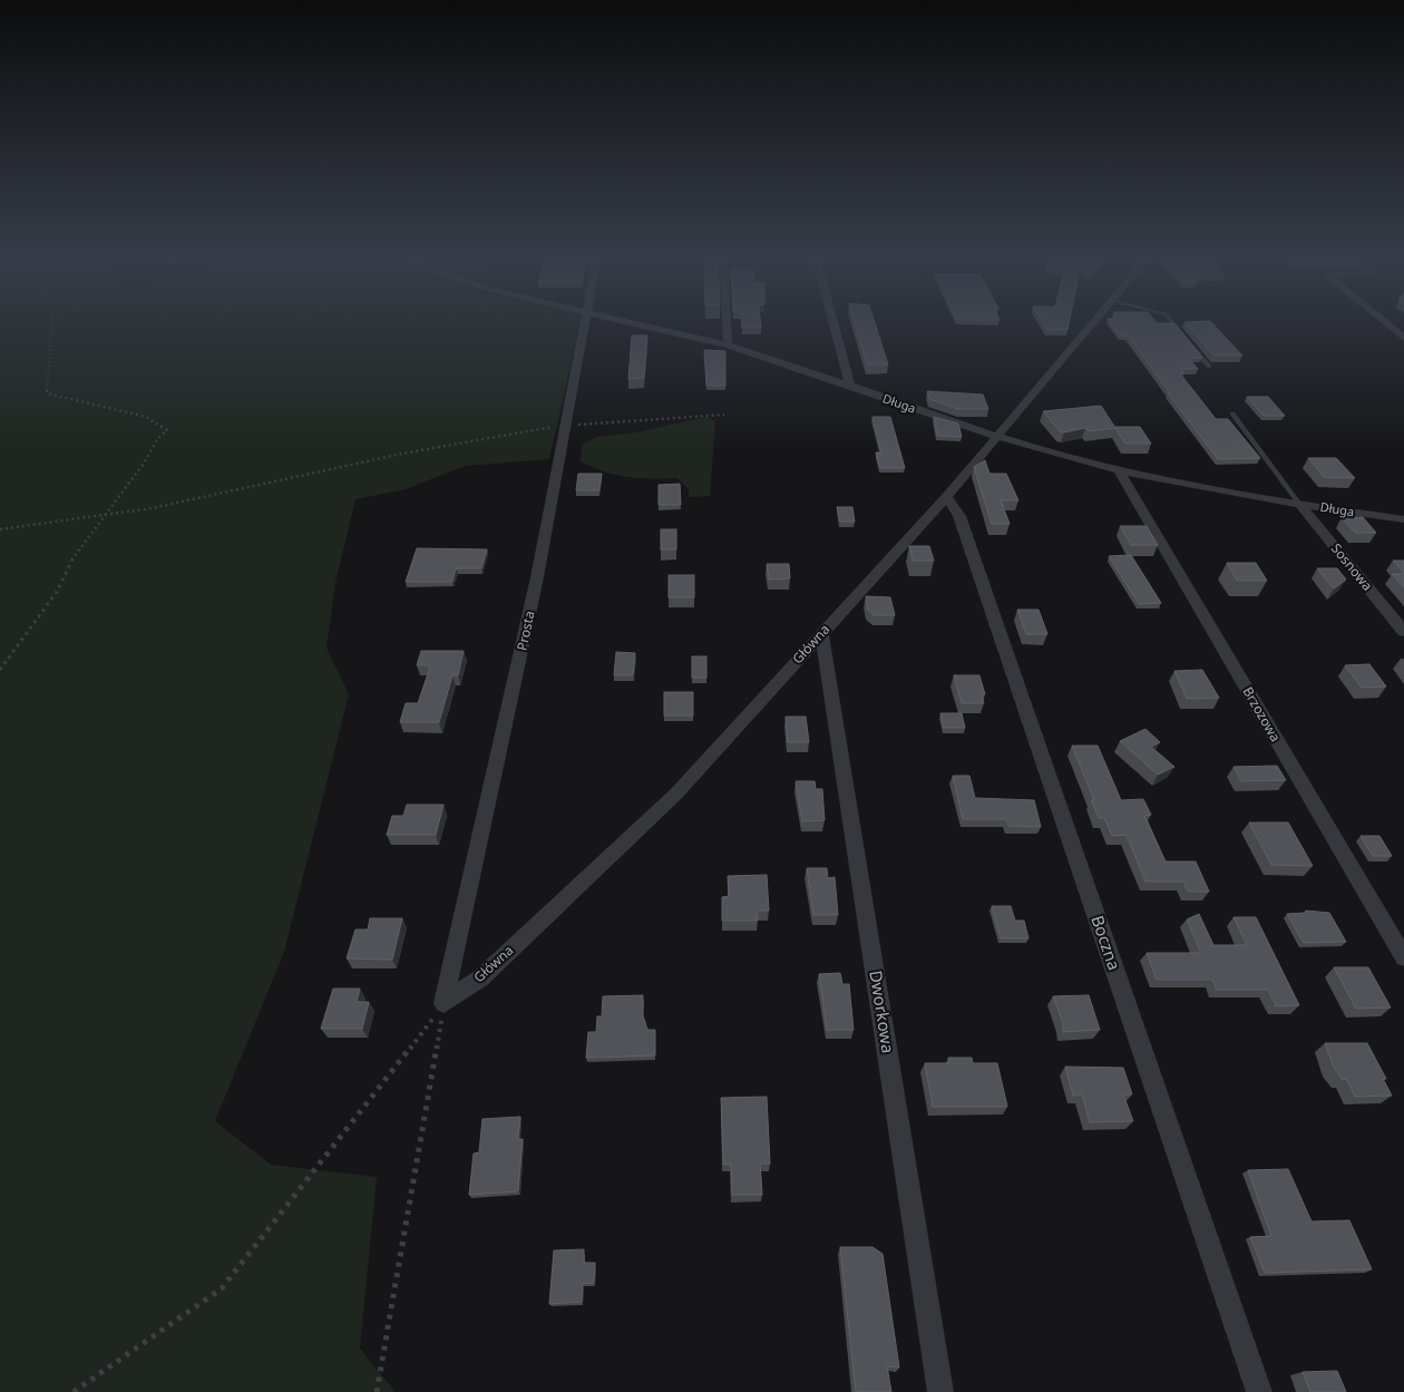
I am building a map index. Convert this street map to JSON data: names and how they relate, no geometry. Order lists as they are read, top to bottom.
{
  "streets": {
    "street": [
      "Długa",
      "Sosnowa",
      "Prosta",
      "Główna",
      "Brzozowa",
      "Boczna",
      "Dworkowa"
    ]
  },
  "crossings": [
    ["Długa", "Sosnowa"],
    ["Długa", "Główna"],
    ["Długa", "Brzozowa"],
    ["Prosta", "Główna"],
    ["Główna", "Boczna"],
    ["Główna", "Dworkowa"]
  ]
}
